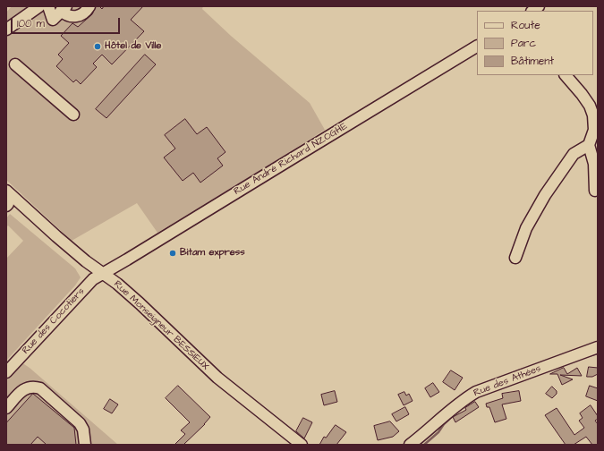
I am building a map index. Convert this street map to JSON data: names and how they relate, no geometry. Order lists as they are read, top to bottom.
{
  "streets": {
    "street": [
      "Rue André Richard NZOGHE",
      "Rue des Cocotiers",
      "Rue Monseigneur BESSIEUX",
      "Rue des Athées"
    ]
  },
  "crossings": [
    ["Rue André Richard NZOGHE", "Rue des Cocotiers"],
    ["Rue André Richard NZOGHE", "Rue Monseigneur BESSIEUX"],
    ["Rue des Cocotiers", "Rue Monseigneur BESSIEUX"]
  ],
  "places": ["Hôtel de Ville", "Bitam express"],
  "legend": ["Route", "Parc", "Bâtiment"],
  "scale_bar": "100 m"
}
